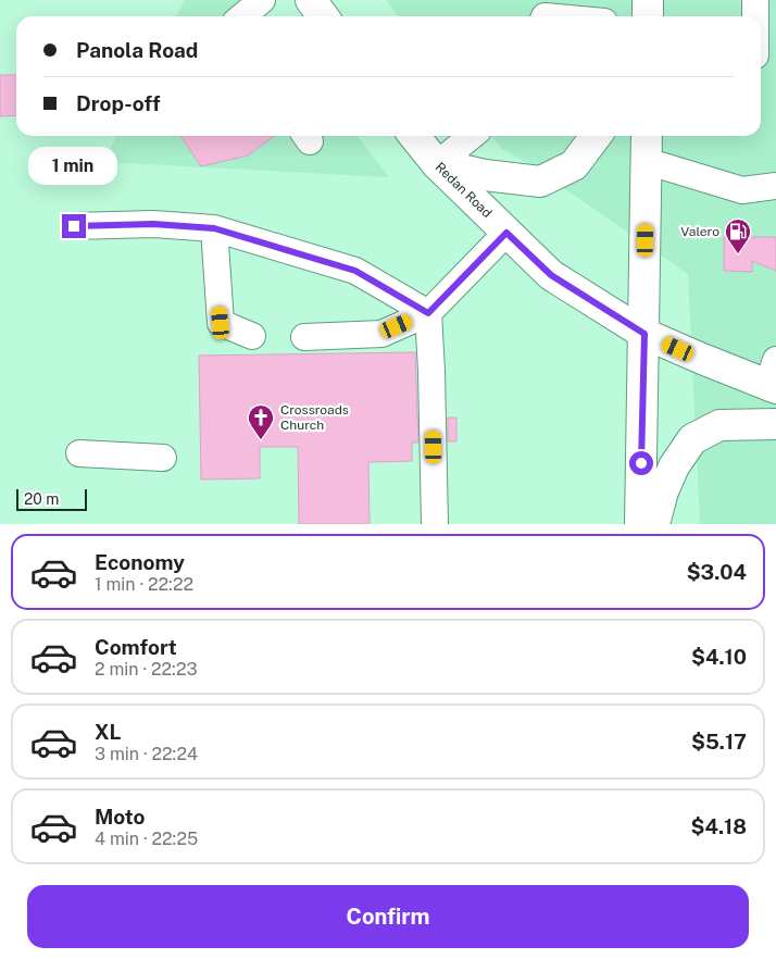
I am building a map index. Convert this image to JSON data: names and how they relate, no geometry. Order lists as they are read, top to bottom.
{
  "streets": {
    "main road": ["Redan Road"]
  },
  "places": {
    "fuel station": ["Valero"],
    "church": ["Crossroads Church"]
  },
  "scale_bar": "20 m",
  "page": {
    "banner": ["Panola Road", "Drop-off"],
    "bubble": "1 min",
    "scale": "20 m",
    "list": [
      {
        "name": "Economy",
        "note": "1 min · 22:22",
        "value": "$3.04"
      },
      {
        "name": "Comfort",
        "note": "2 min · 22:23",
        "value": "$4.10"
      },
      {
        "name": "XL",
        "note": "3 min · 22:24",
        "value": "$5.17"
      },
      {
        "name": "Moto",
        "note": "4 min · 22:25",
        "value": "$4.18"
      }
    ],
    "buttons": "Confirm"
  }
}
